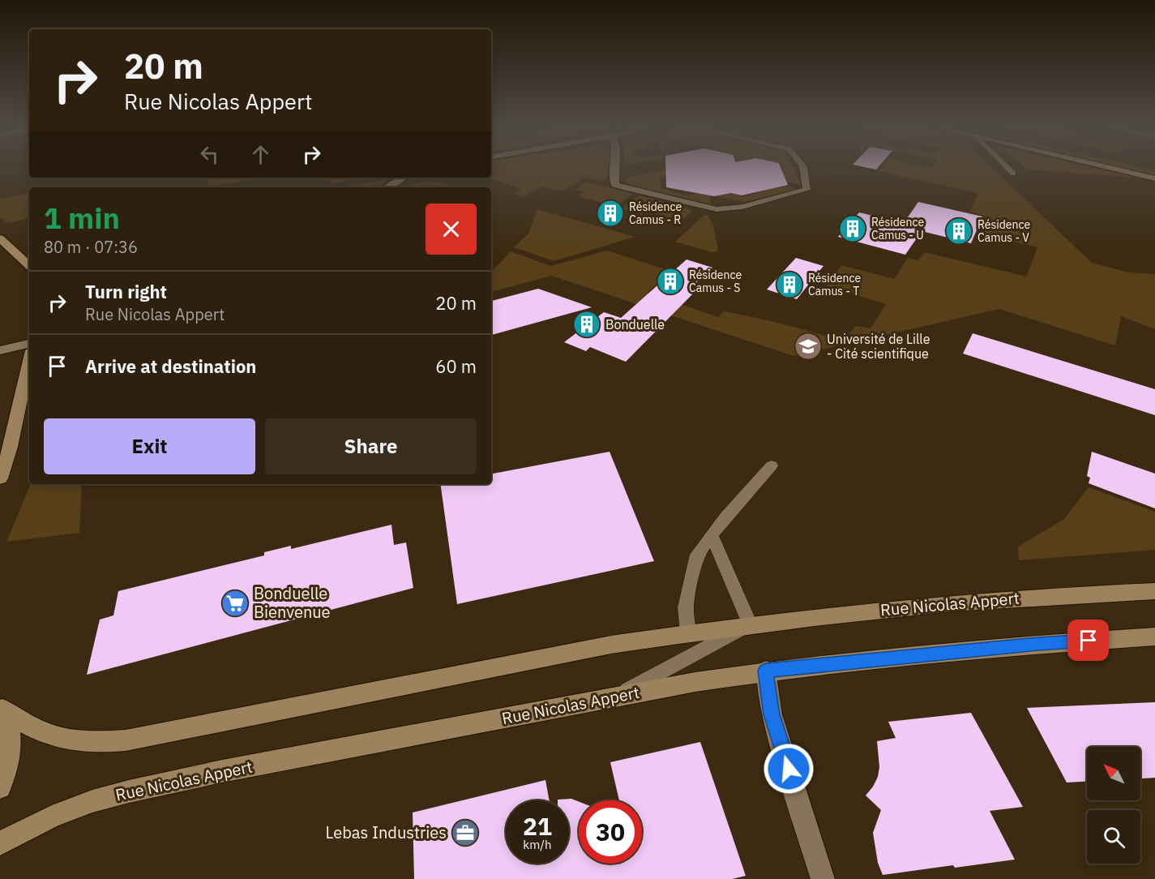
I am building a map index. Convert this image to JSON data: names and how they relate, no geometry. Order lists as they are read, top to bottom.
{
  "streets": {
    "main road": ["Rue Nicolas Appert"]
  },
  "places": {
    "building": [
      "Résidence Camus - R",
      "Résidence Camus - U",
      "Résidence Camus - V",
      "Résidence Camus - S",
      "Résidence Camus - T",
      "Bonduelle"
    ],
    "school or university": ["Université de Lille ‐ Cité scientifique"],
    "supermarket": ["Bonduelle Bienvenue"],
    "office": ["Lebas Industries"]
  },
  "north": "top left",
  "page": {
    "turn": ["20 m", "Rue Nicolas Appert"],
    "heading": ["1 min", "80 m · 07:36"],
    "list": [
      {
        "name": "Turn right",
        "note": "Rue Nicolas Appert",
        "value": "20 m"
      },
      {
        "name": "Arrive at destination",
        "value": "60 m"
      }
    ],
    "buttons": ["Exit", "Share"],
    "speed": "21 km/h",
    "limit": "30"
  }
}
